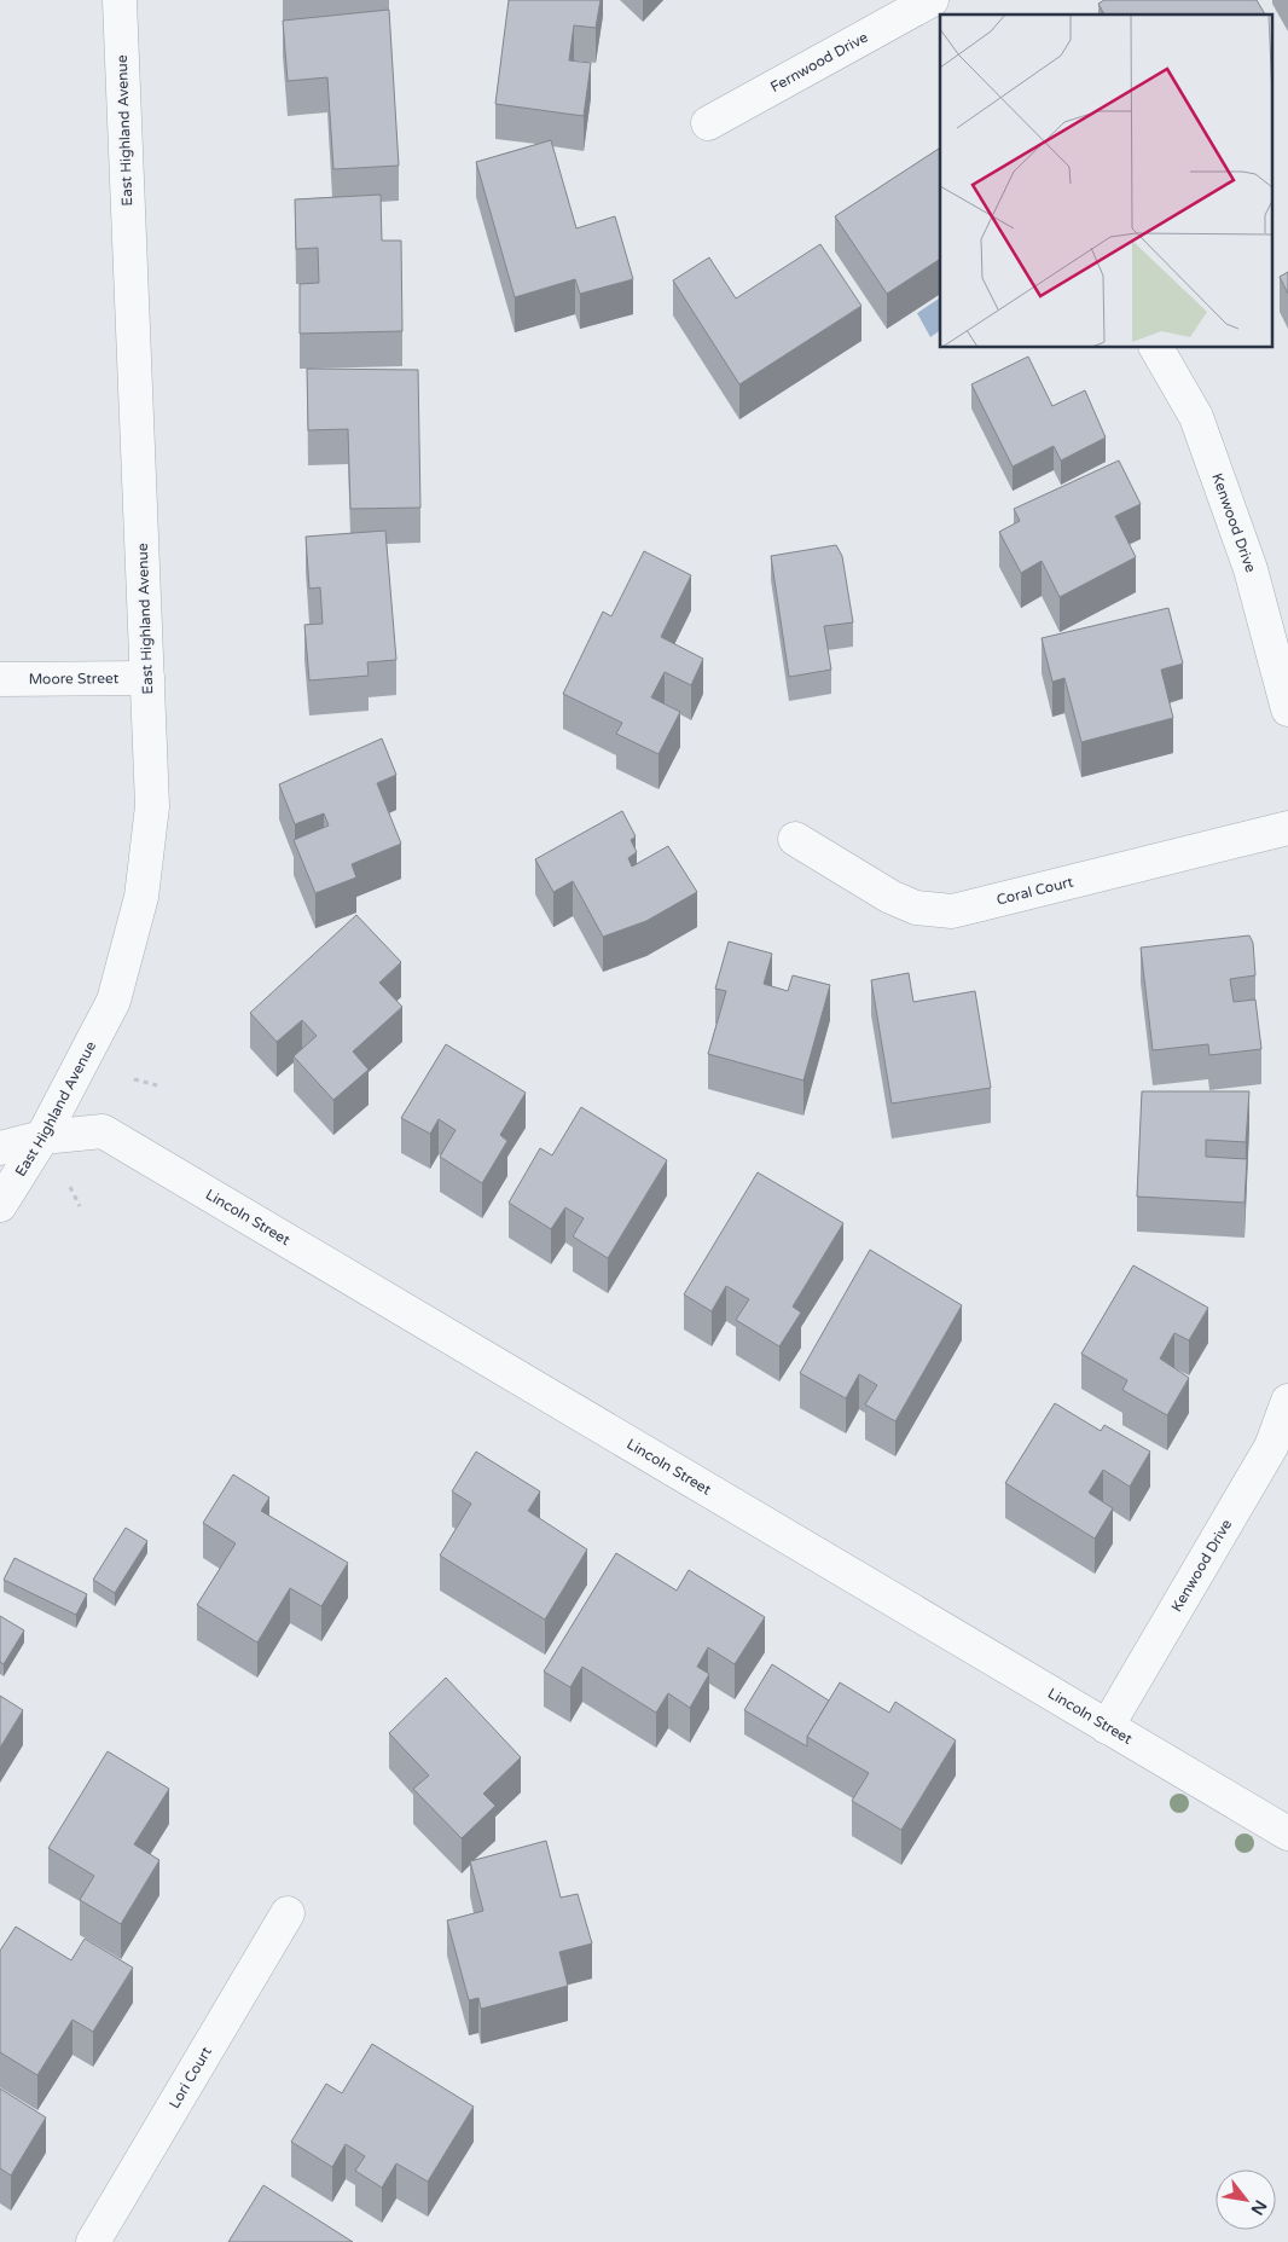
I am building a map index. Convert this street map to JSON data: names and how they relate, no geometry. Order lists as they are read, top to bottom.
{
  "streets": {
    "street": [
      "Fernwood Drive",
      "East Highland Avenue",
      "Kenwood Drive",
      "Moore Street",
      "Coral Court",
      "Lincoln Street",
      "Lori Court"
    ]
  },
  "crossings": [
    ["East Highland Avenue", "Moore Street"],
    ["East Highland Avenue", "Lincoln Street"],
    ["Kenwood Drive", "Lincoln Street"]
  ],
  "north": "bottom right"
}
